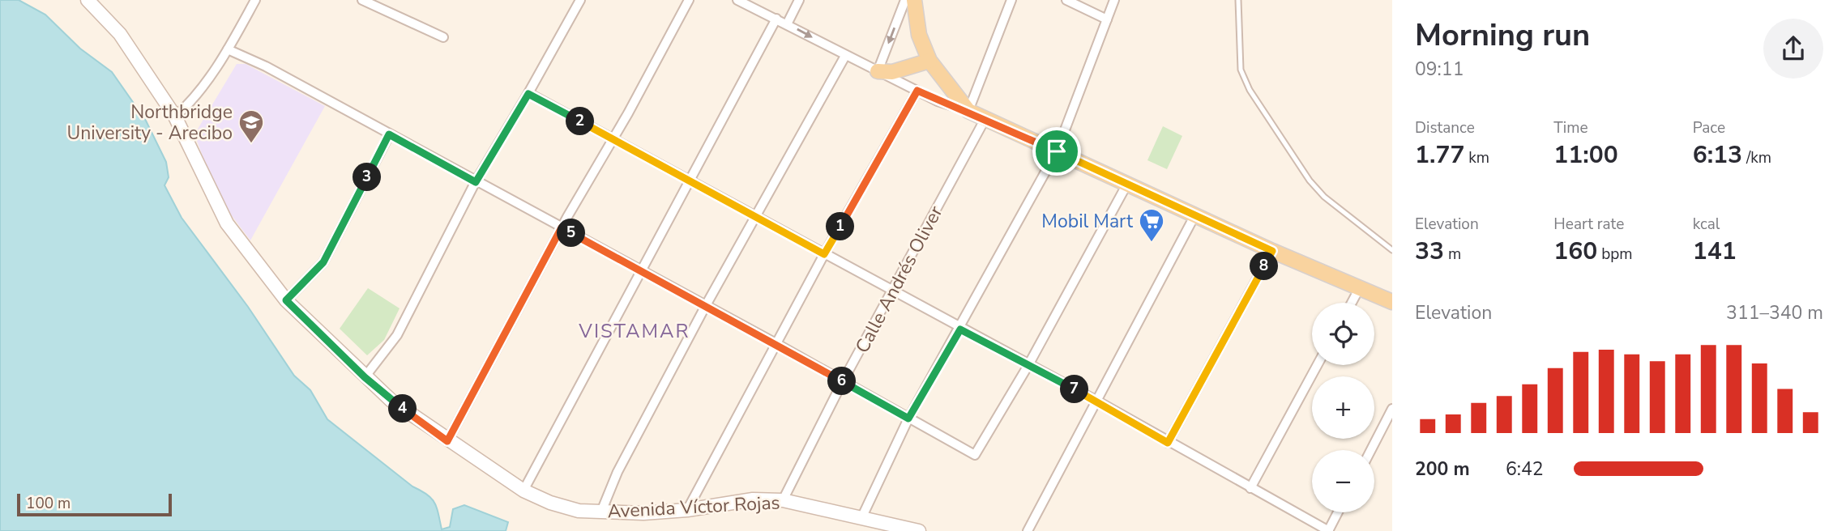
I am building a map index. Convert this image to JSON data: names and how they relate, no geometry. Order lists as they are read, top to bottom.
{
  "streets": {
    "street": ["Calle Andrés Oliver", "Avenida Víctor Rojas"]
  },
  "crossings": [
    ["Calle Andrés Oliver", "Avenida Víctor Rojas"]
  ],
  "districts": ["VISTAMAR"],
  "places": {
    "school or university": ["Northbridge University - Arecibo"],
    "supermarket": ["Mobil Mart"]
  },
  "scale_bar": "100 m",
  "page": {
    "heading": ["Morning run", "09:11"],
    "stats": [
      ["Distance", "1.77 km"],
      ["Time", "11:00"],
      ["Pace", "6:13 /km"],
      ["Elevation", "33 m"],
      ["Heart rate", "160 bpm"],
      ["kcal", "141"]
    ],
    "pins": [
      "2",
      "3",
      "1",
      "5",
      "8",
      "6",
      "7",
      "4"
    ],
    "chart": ["Elevation", "311–340 m"],
    "map_buttons": ["+", "−"],
    "list": [
      {
        "name": "200 m",
        "note": "6:42"
      }
    ],
    "scale": "100 m"
  }
}
